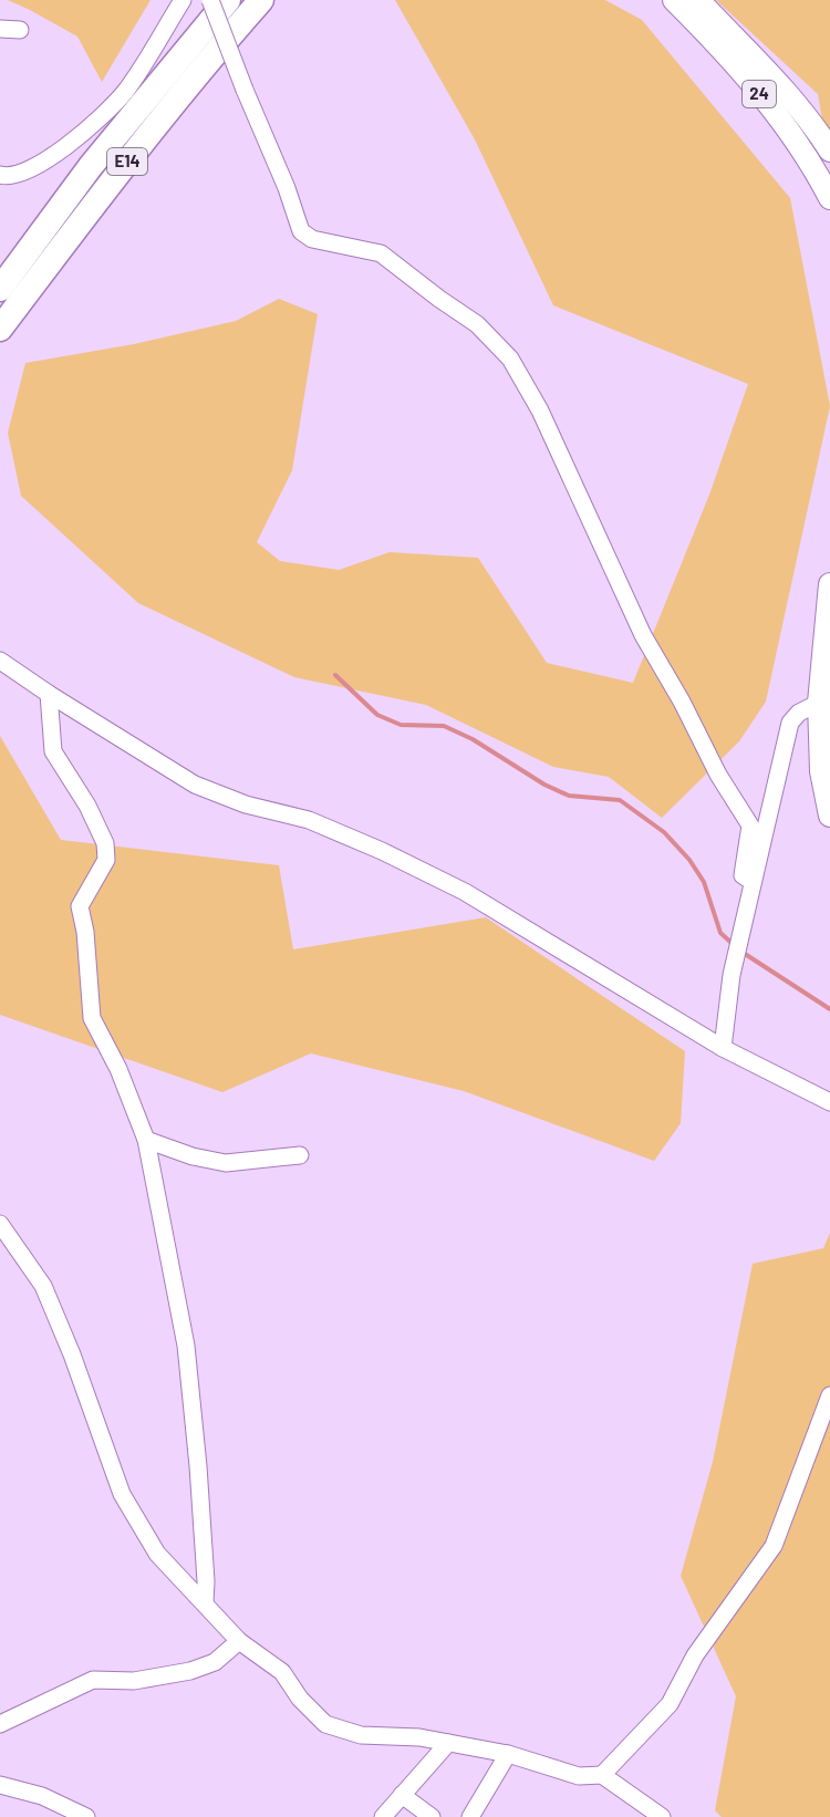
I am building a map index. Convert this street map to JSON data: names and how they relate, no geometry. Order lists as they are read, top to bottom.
{
  "streets": {
    "highway": ["E14"],
    "main road": ["24"]
  }
}
